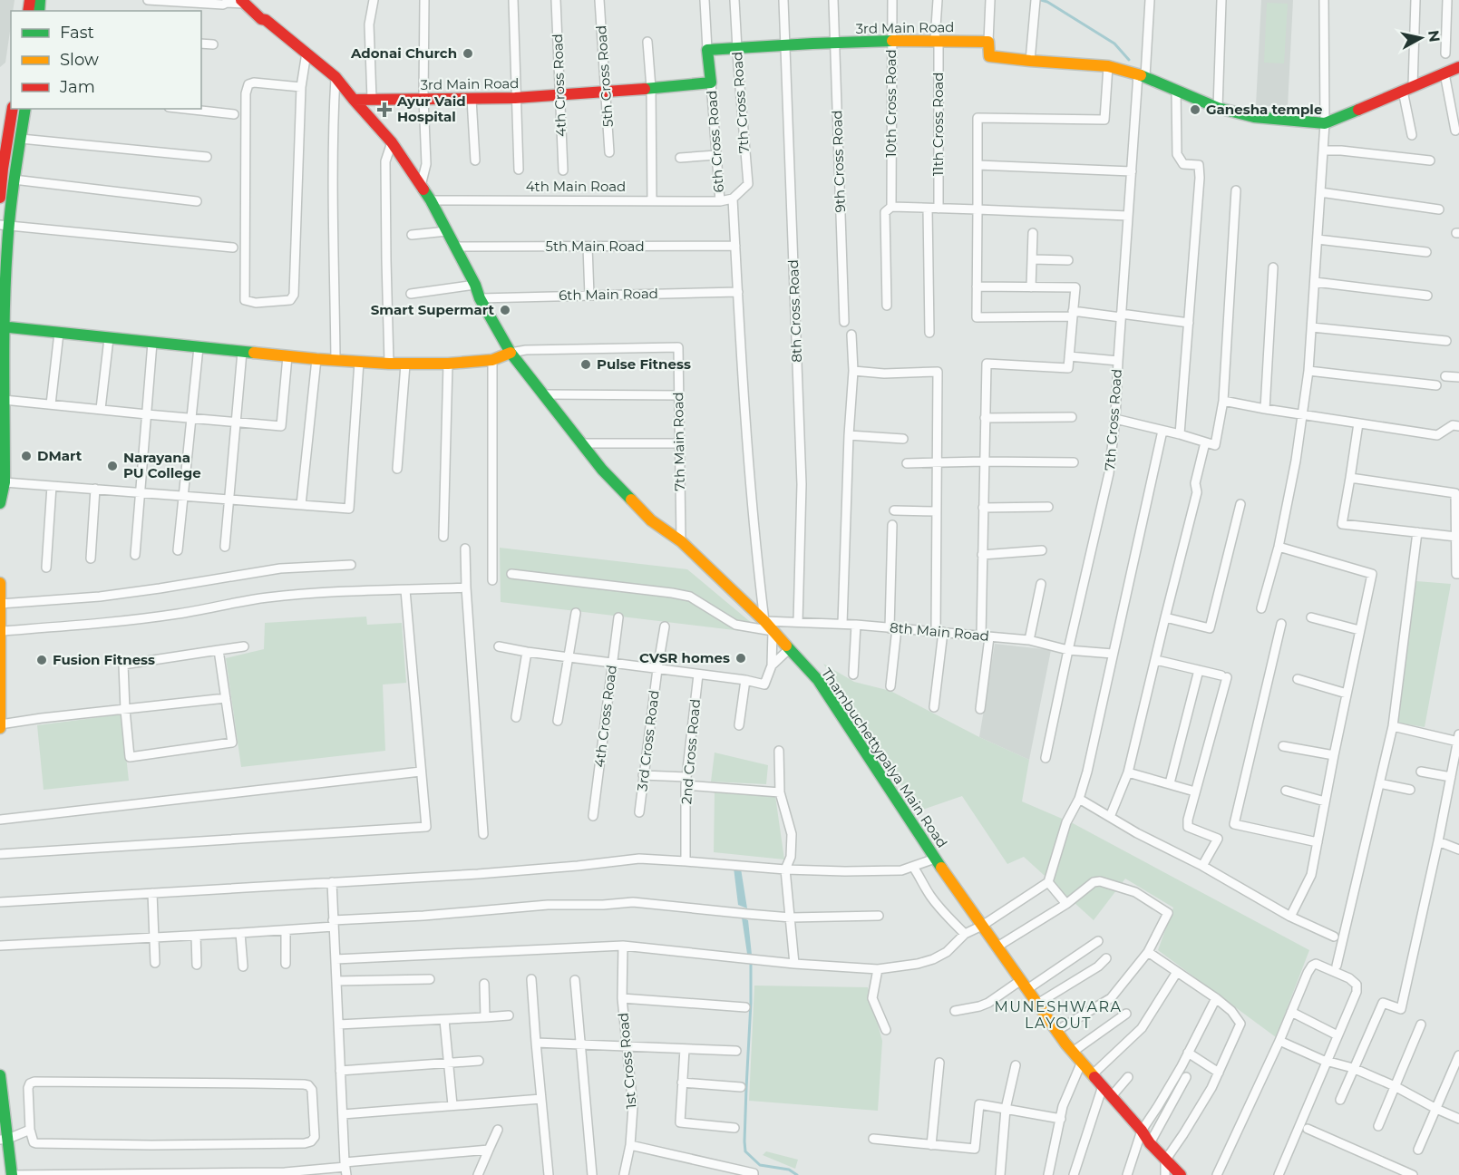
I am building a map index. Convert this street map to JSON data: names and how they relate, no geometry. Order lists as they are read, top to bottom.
{
  "streets": {
    "main road": ["3rd Main Road", "Thambuchettypalya Main Road"],
    "street": [
      "5th Cross Road",
      "4th Cross Road",
      "7th Cross Road",
      "10th Cross Road",
      "11th Cross Road",
      "6th Cross Road",
      "9th Cross Road",
      "4th Main Road",
      "5th Main Road",
      "6th Main Road",
      "8th Cross Road",
      "7th Main Road",
      "8th Main Road",
      "3rd Cross Road",
      "2nd Cross Road",
      "1st Cross Road"
    ]
  },
  "crossings": [
    ["3rd Main Road", "5th Cross Road"],
    ["3rd Main Road", "4th Cross Road"],
    ["3rd Main Road", "7th Cross Road"],
    ["3rd Main Road", "10th Cross Road"],
    ["3rd Main Road", "11th Cross Road"],
    ["3rd Main Road", "6th Cross Road"],
    ["3rd Main Road", "9th Cross Road"],
    ["3rd Main Road", "8th Cross Road"],
    ["3rd Main Road", "Thambuchettypalya Main Road"],
    ["7th Cross Road", "8th Main Road"],
    ["6th Cross Road", "4th Main Road"],
    ["4th Main Road", "Thambuchettypalya Main Road"],
    ["5th Main Road", "Thambuchettypalya Main Road"],
    ["6th Main Road", "Thambuchettypalya Main Road"],
    ["8th Cross Road", "8th Main Road"],
    ["7th Main Road", "Thambuchettypalya Main Road"],
    ["8th Main Road", "Thambuchettypalya Main Road"]
  ],
  "districts": ["MUNESHWARA LAYOUT"],
  "places": {
    "other": [
      "Adonai Church",
      "Ganesha temple",
      "Smart Supermart",
      "Pulse Fitness",
      "DMart",
      "Narayana PU College",
      "CVSR homes",
      "Fusion Fitness"
    ],
    "health": ["Ayur Vaid Hospital"]
  },
  "legend": ["Fast", "Slow", "Jam"],
  "north": "right"
}
